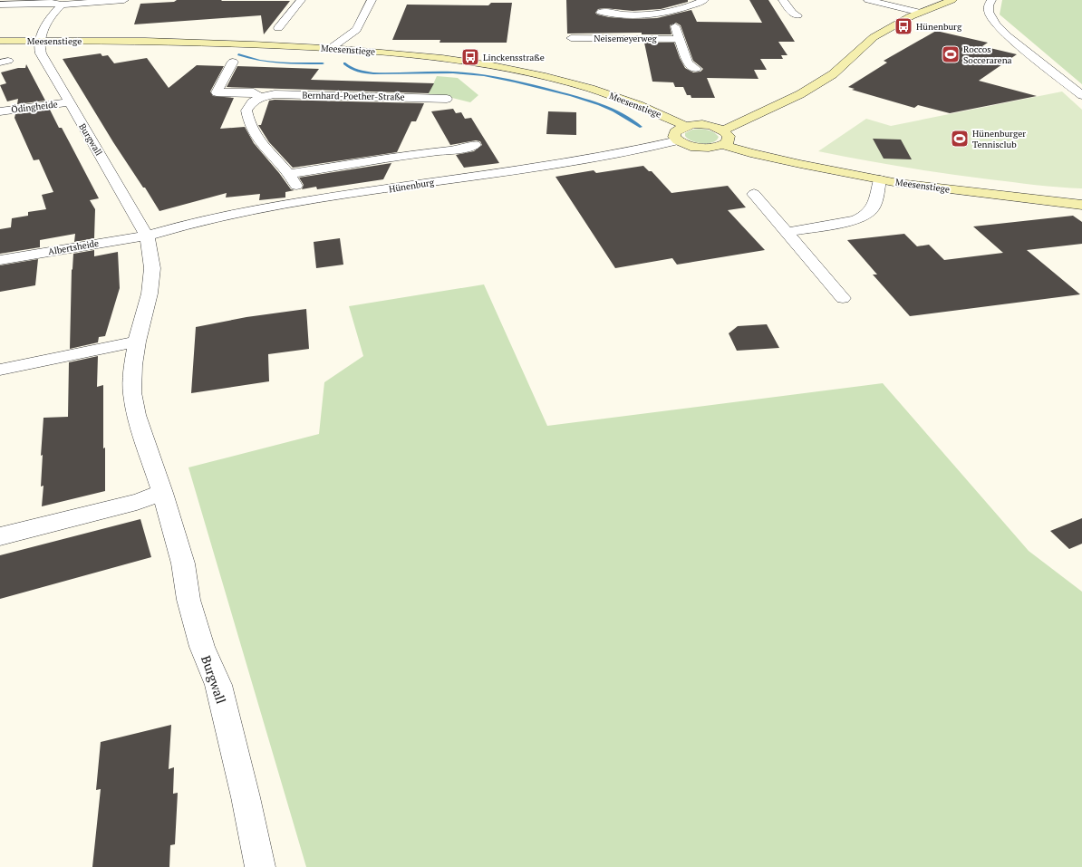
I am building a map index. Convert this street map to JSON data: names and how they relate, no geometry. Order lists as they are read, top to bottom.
{
  "streets": {
    "street": [
      "Neisemeyerweg",
      "Meesenstiege",
      "Bernhard-Poether-Straße",
      "Ödingheide",
      "Burgwall",
      "Hünenburg",
      "Albertsheide"
    ]
  },
  "crossings": [
    ["Meesenstiege", "Burgwall"],
    ["Meesenstiege", "Hünenburg"],
    ["Ödingheide", "Burgwall"],
    ["Burgwall", "Hünenburg"],
    ["Burgwall", "Albertsheide"],
    ["Hünenburg", "Albertsheide"]
  ],
  "places": {
    "bus stop": ["Hünenburg", "Linckensstraße"],
    "sports": ["Roccos Soccerarena", "Hünenburger Tennisclub"]
  }
}
